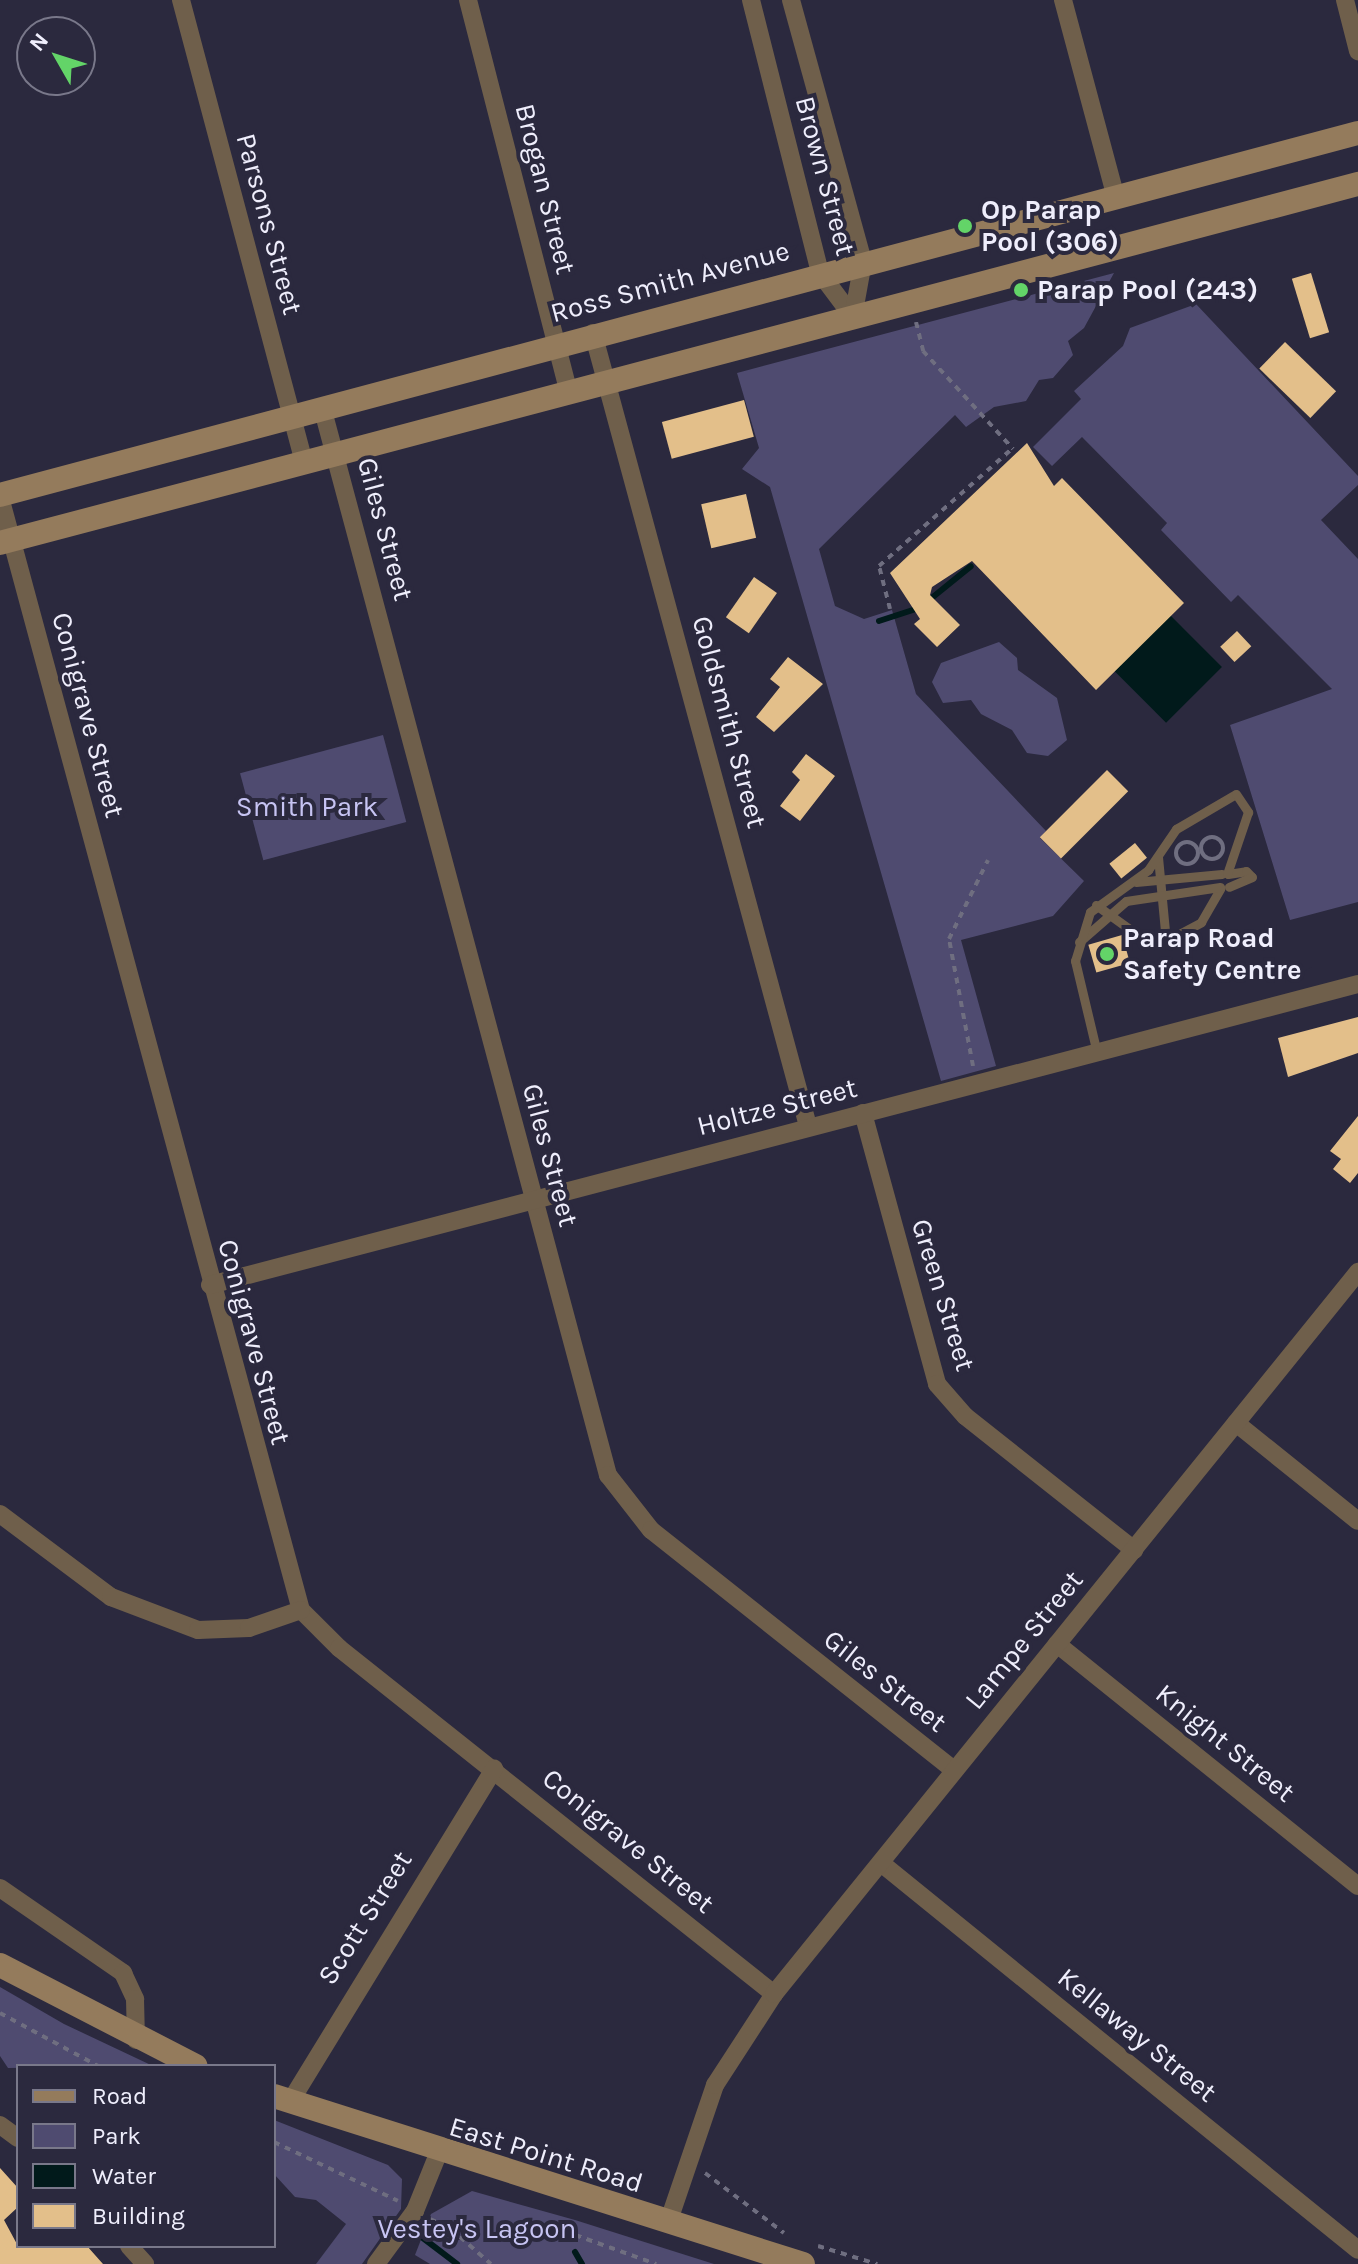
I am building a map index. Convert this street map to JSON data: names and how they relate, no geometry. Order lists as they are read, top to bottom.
{
  "streets": {
    "street": [
      "Brown Street",
      "Brogan Street",
      "Parsons Street",
      "Ross Smith Avenue",
      "Giles Street",
      "Conigrave Street",
      "Goldsmith Street",
      "Holtze Street",
      "Green Street",
      "Lampe Street",
      "Knight Street",
      "Scott Street",
      "Kellaway Street",
      "East Point Road"
    ]
  },
  "crossings": [
    ["Brown Street", "Ross Smith Avenue"],
    ["Brogan Street", "Ross Smith Avenue"],
    ["Parsons Street", "Ross Smith Avenue"],
    ["Ross Smith Avenue", "Giles Street"],
    ["Ross Smith Avenue", "Conigrave Street"],
    ["Ross Smith Avenue", "Goldsmith Street"],
    ["Giles Street", "Holtze Street"],
    ["Giles Street", "Lampe Street"],
    ["Conigrave Street", "Holtze Street"],
    ["Conigrave Street", "Lampe Street"],
    ["Conigrave Street", "Scott Street"],
    ["Goldsmith Street", "Holtze Street"],
    ["Holtze Street", "Green Street"],
    ["Green Street", "Lampe Street"],
    ["Lampe Street", "Knight Street"],
    ["Lampe Street", "Kellaway Street"],
    ["Lampe Street", "East Point Road"],
    ["Scott Street", "East Point Road"]
  ],
  "parks": ["Smith Park", "Vestey's Lagoon"],
  "places": ["Op Parap Pool (306)", "Parap Pool (243)", "Parap Road Safety Centre"],
  "legend": [
    "Road",
    "Park",
    "Water",
    "Building"
  ],
  "north": "top left"
}
